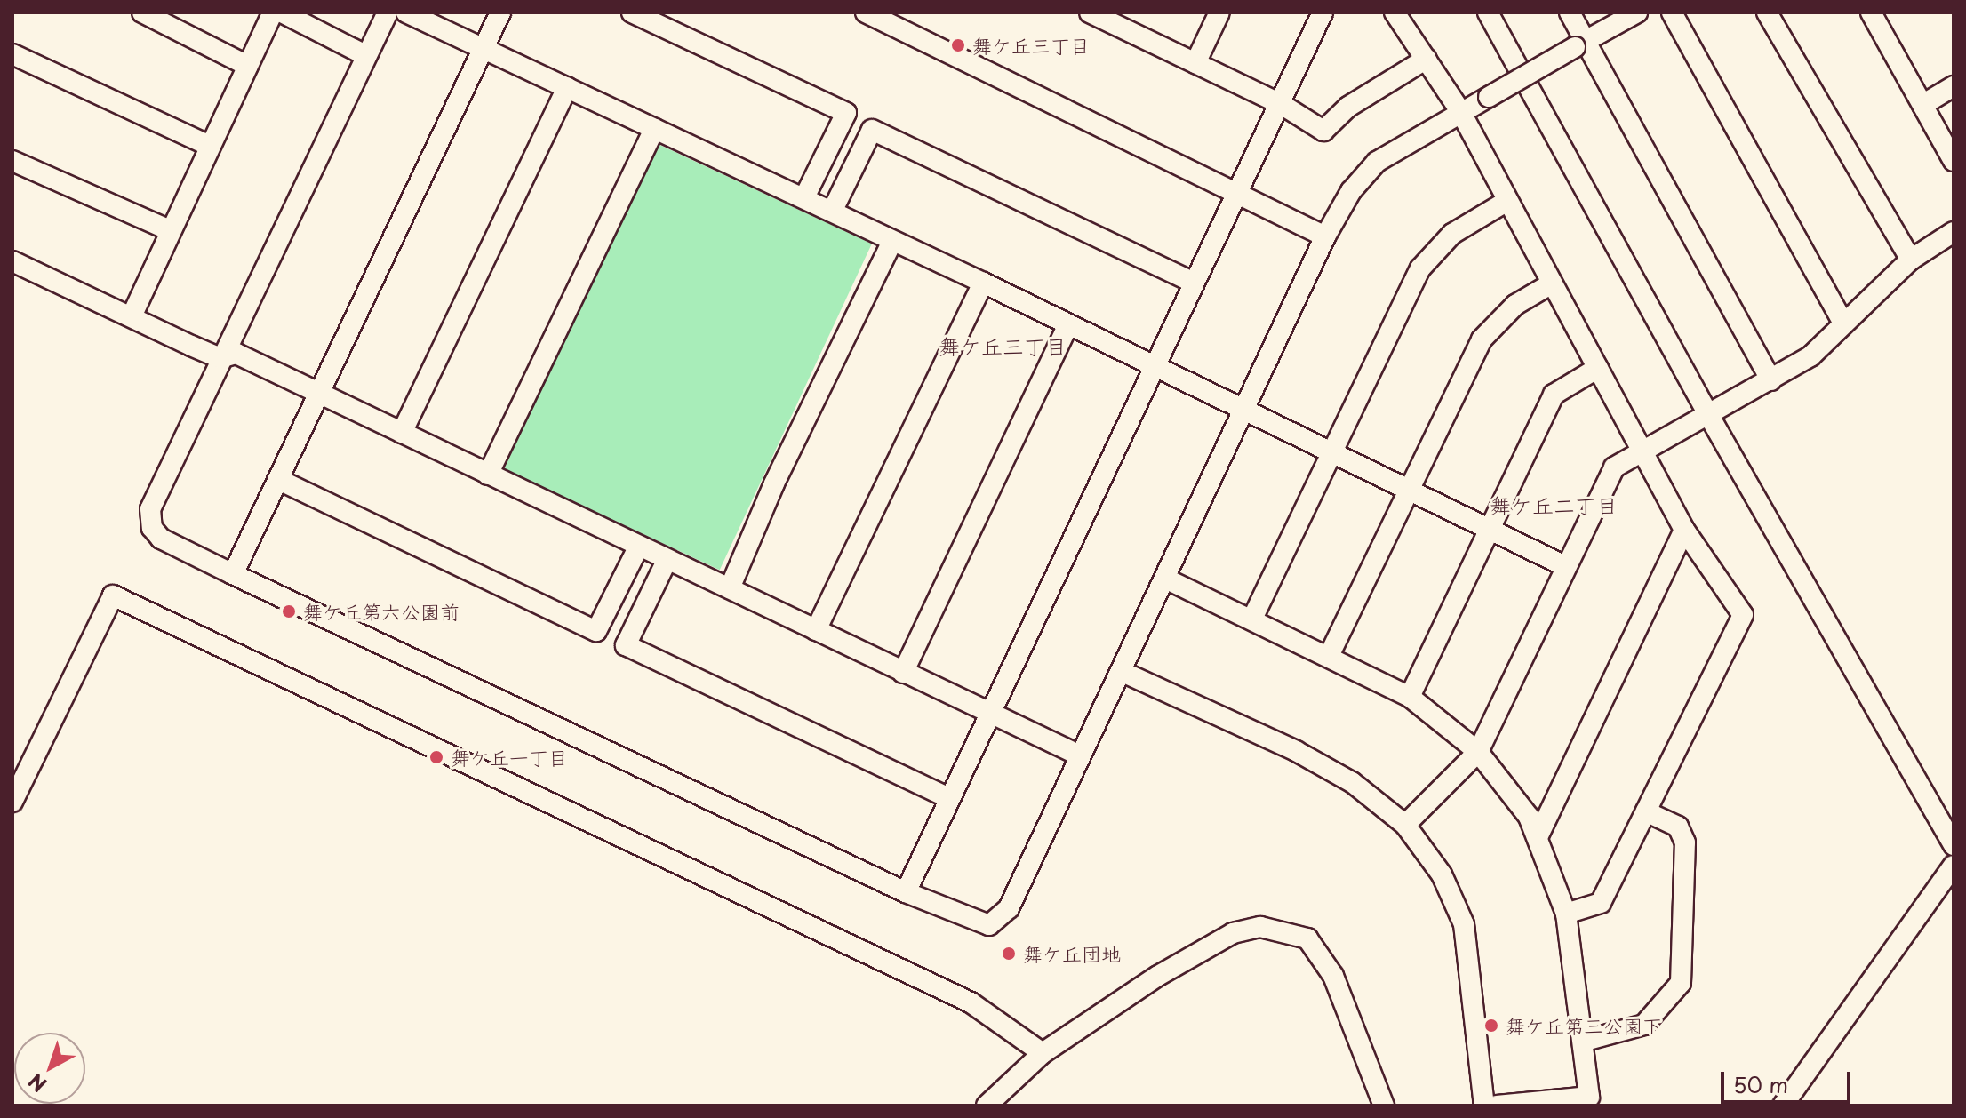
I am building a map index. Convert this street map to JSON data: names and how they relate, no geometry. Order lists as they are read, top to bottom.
{
  "districts": ["舞ケ丘三丁目", "舞ケ丘二丁目"],
  "places": [
    "舞ケ丘三丁目",
    "舞ケ丘第六公園前",
    "舞ケ丘一丁目",
    "舞ケ丘団地",
    "舞ケ丘第三公園下"
  ],
  "scale_bar": "50 m",
  "north": "bottom left"
}
